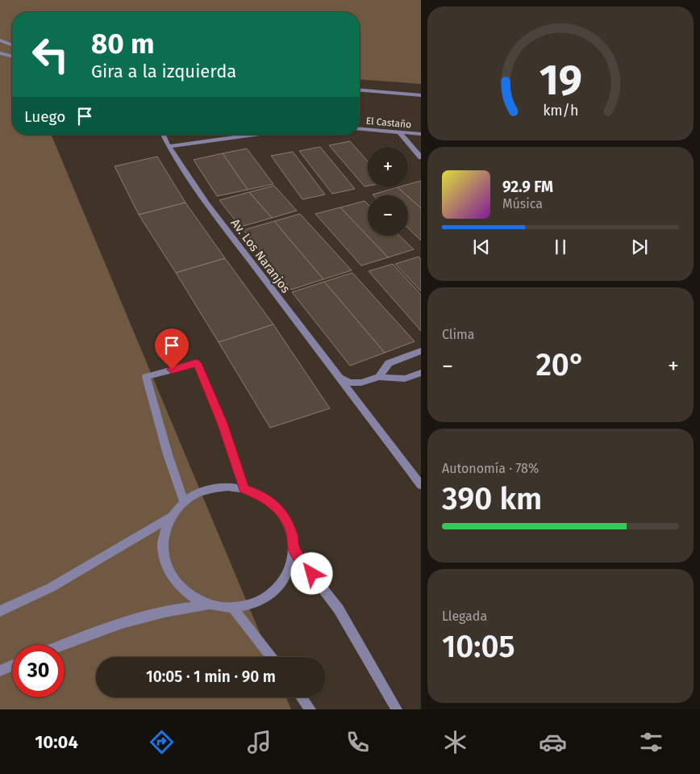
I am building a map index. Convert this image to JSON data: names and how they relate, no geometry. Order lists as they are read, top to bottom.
{
  "streets": {
    "street": ["El Castaño", "Av. Los Naranjos"]
  },
  "page": {
    "turn": ["80 m", "Gira a la izquierda"],
    "then": "Luego",
    "map_buttons": ["+", "−"],
    "song": ["92.9 FM", "Música"],
    "tile": [
      "Clima",
      ["Autonomía · 78%", "390 km"],
      ["Llegada", "10:05"]
    ],
    "heat": ["−", "20°", "+"],
    "limit": "30",
    "trip": "10:05 · 1 min · 90 m",
    "tabs": "10:04",
    "gauge": ["19", "km/h"]
  }
}
